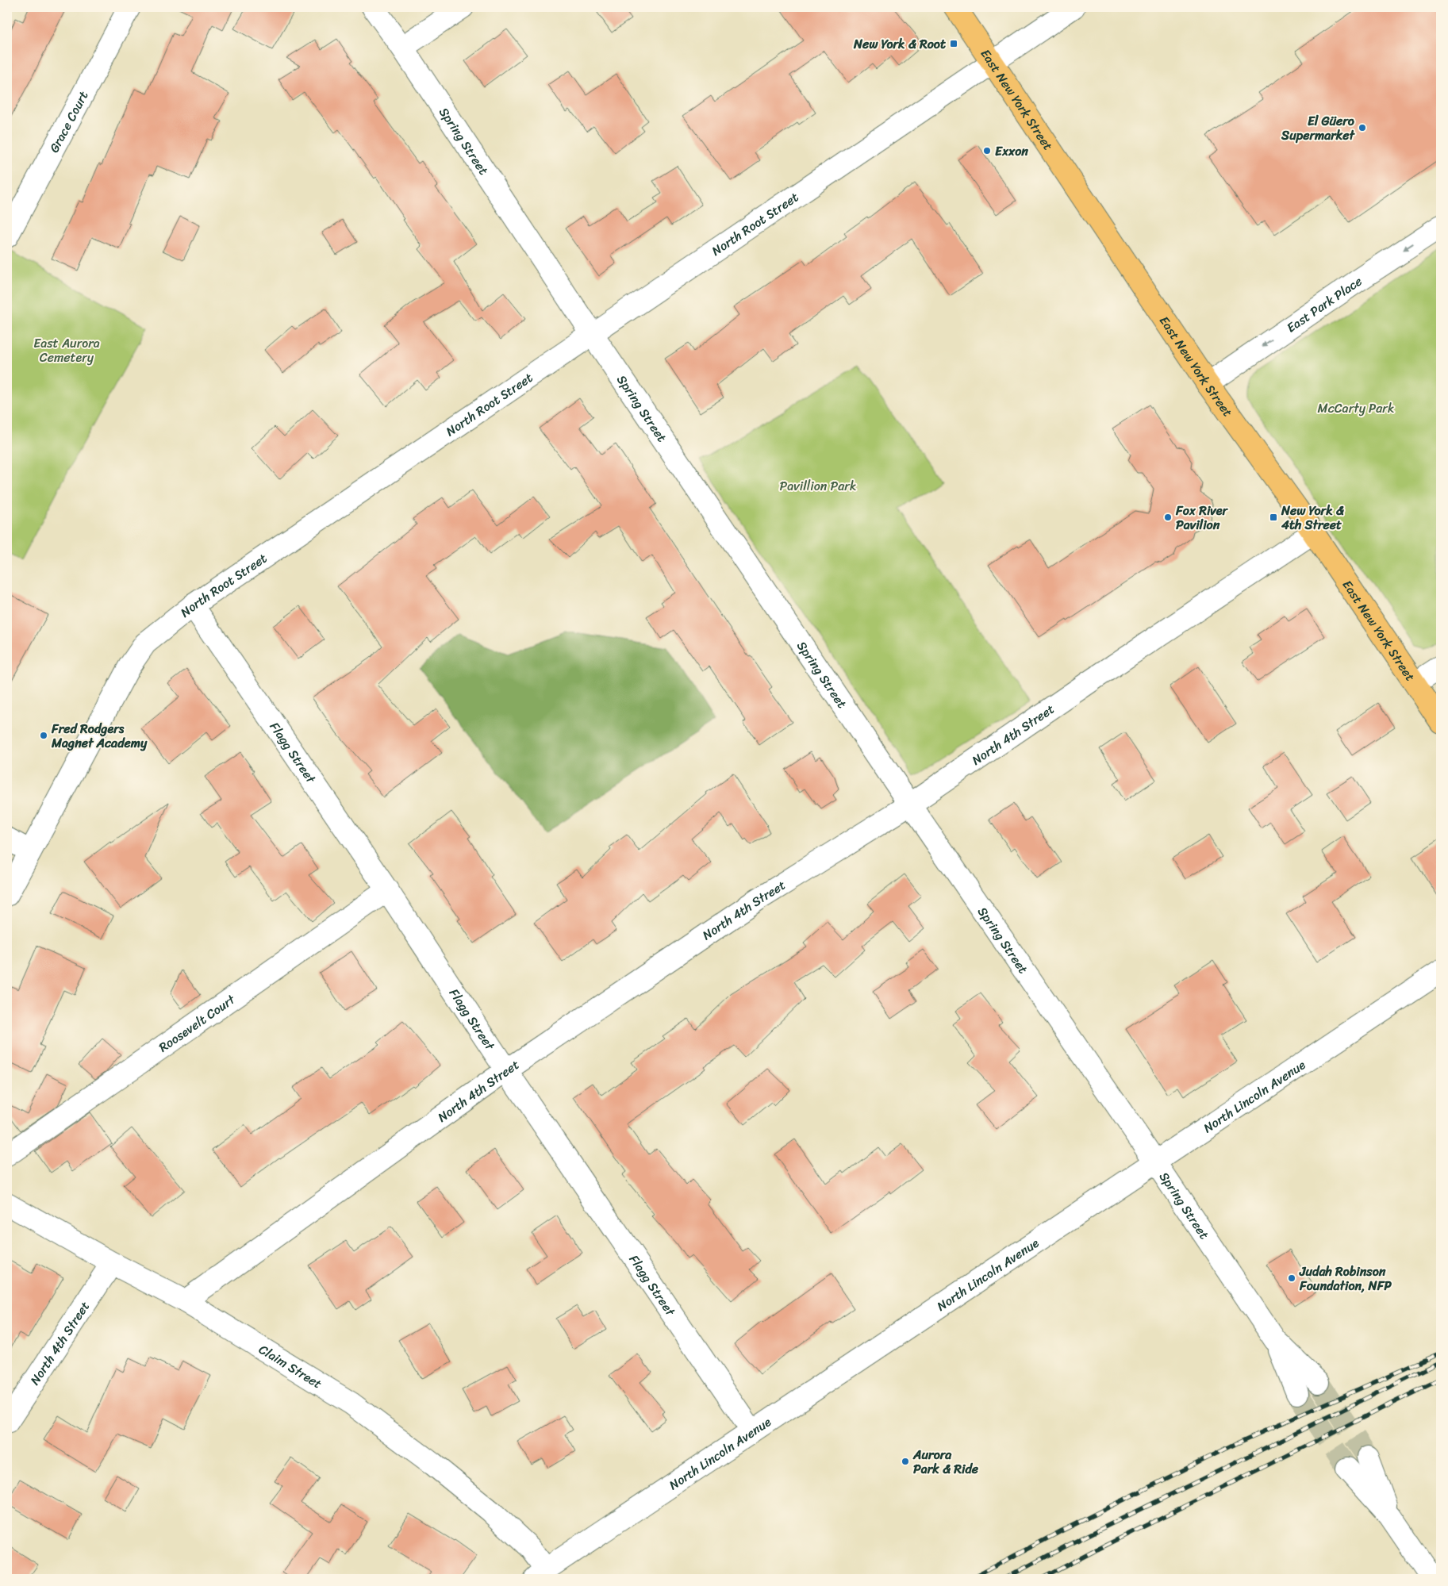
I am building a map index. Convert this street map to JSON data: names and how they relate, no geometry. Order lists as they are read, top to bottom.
{
  "streets": {
    "main road": ["East New York Street"],
    "street": [
      "Grace Court",
      "Spring Street",
      "North Root Street",
      "East Park Place",
      "North 4th Street",
      "Flagg Street",
      "Roosevelt Court",
      "North Lincoln Avenue",
      "Claim Street"
    ]
  },
  "crossings": [
    ["East New York Street", "North Root Street"],
    ["East New York Street", "East Park Place"],
    ["East New York Street", "North 4th Street"],
    ["Spring Street", "North Root Street"],
    ["Spring Street", "North 4th Street"],
    ["Spring Street", "North Lincoln Avenue"],
    ["North Root Street", "Flagg Street"],
    ["North 4th Street", "Flagg Street"],
    ["North 4th Street", "Claim Street"],
    ["Flagg Street", "Roosevelt Court"],
    ["Flagg Street", "North Lincoln Avenue"],
    ["North Lincoln Avenue", "Claim Street"]
  ],
  "one_way": ["East Park Place"],
  "parks": ["East Aurora Cemetery", "McCarty Park", "Pavillion Park"],
  "places": {
    "transit": ["New York & Root", "New York & 4th Street"],
    "other": [
      "El Güero Supermarket",
      "Exxon",
      "Fox River Pavilion",
      "Fred Rodgers Magnet Academy",
      "Judah Robinson Foundation, NFP",
      "Aurora Park & Ride"
    ]
  }
}
